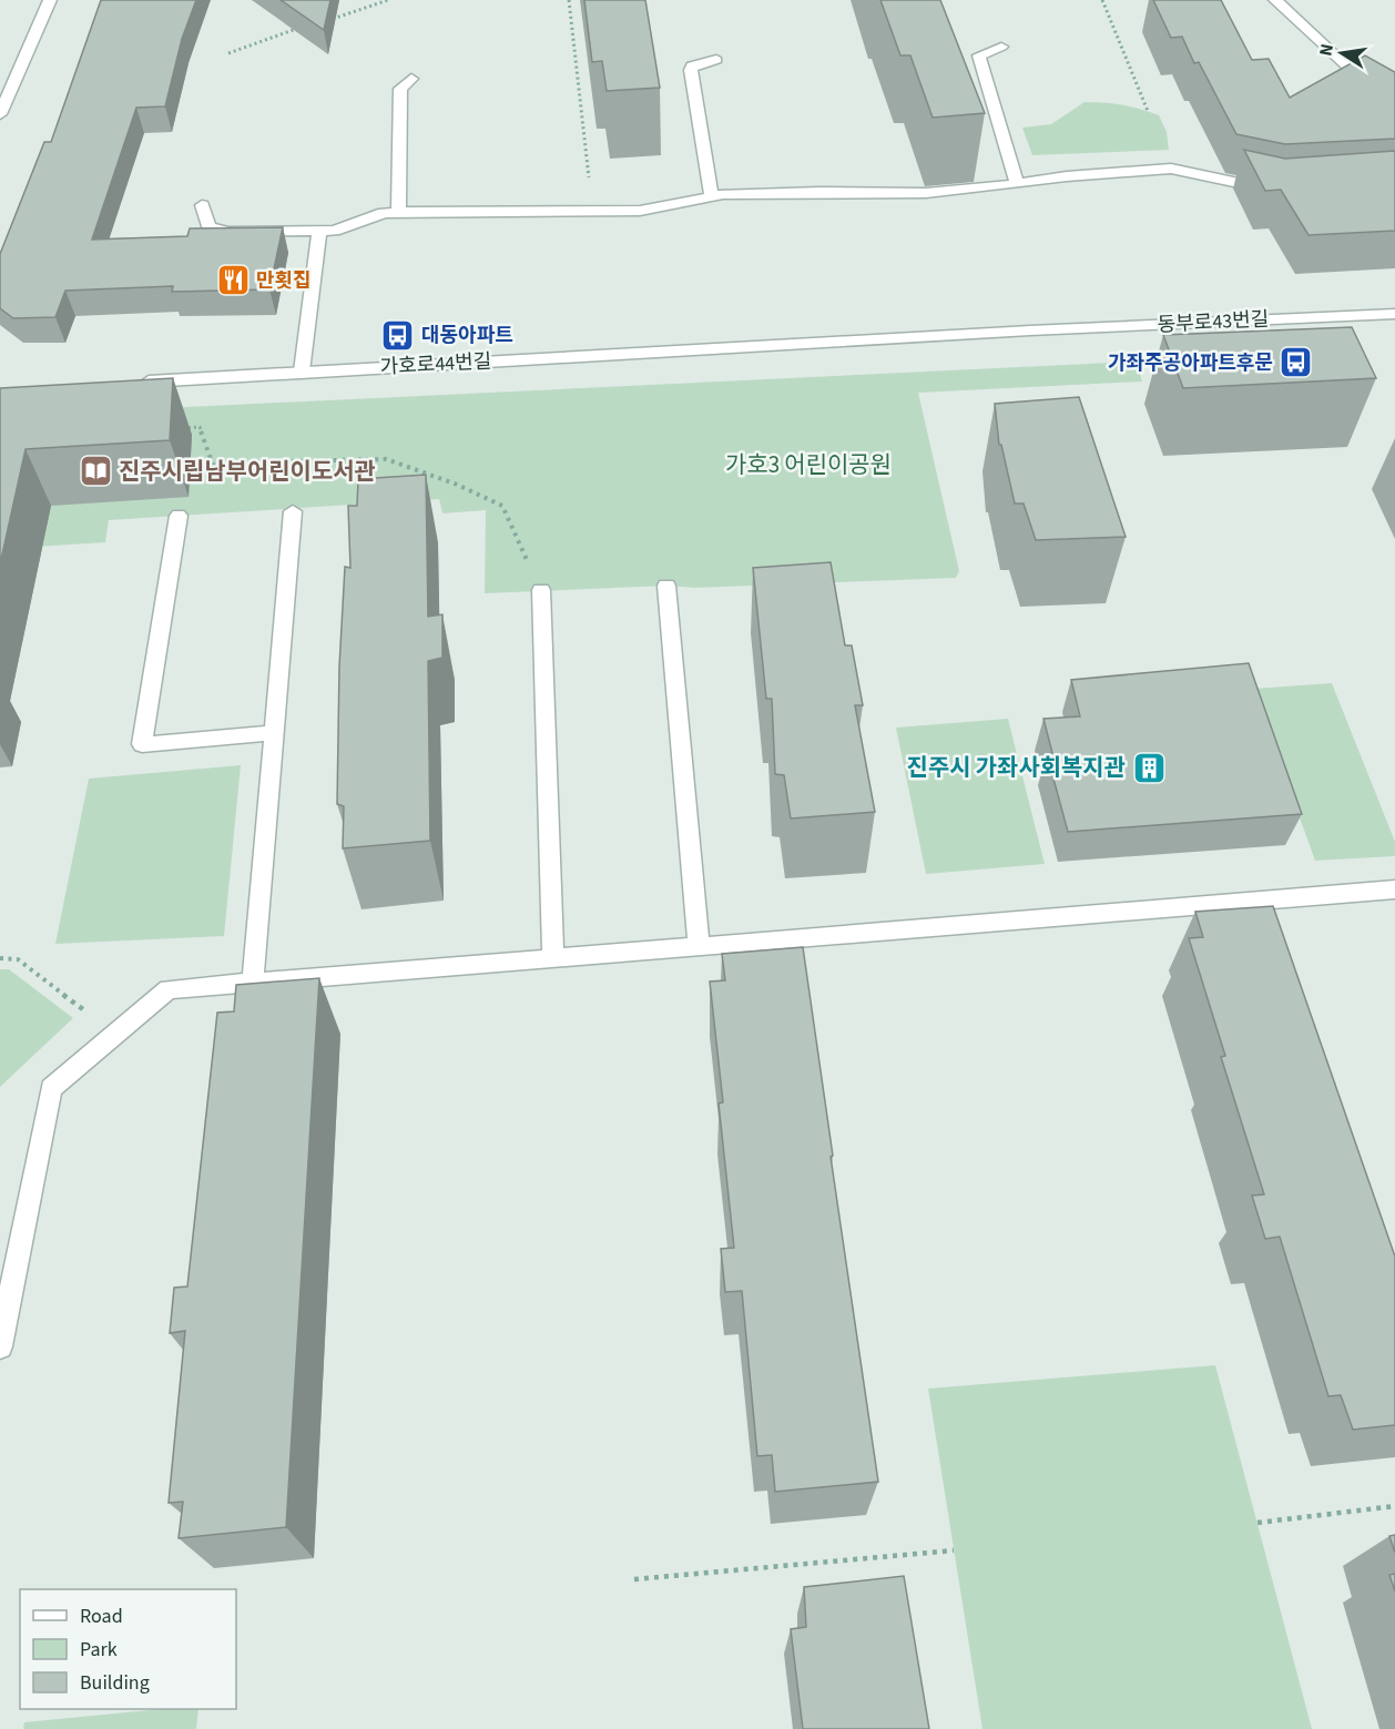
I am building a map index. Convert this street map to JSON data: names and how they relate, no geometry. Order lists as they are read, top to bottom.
{
  "streets": {
    "street": ["동부로43번길", "가호로44번길"]
  },
  "crossings": [
    ["동부로43번길", "가호로44번길"]
  ],
  "parks": ["가호3 어린이공원"],
  "places": {
    "restaurant": ["만횟집"],
    "bus stop": ["대동아파트", "가좌주공아파트후문"],
    "library": ["진주시립남부어린이도서관"],
    "building": ["진주시 가좌사회복지관"]
  },
  "legend": ["Road", "Park", "Building"],
  "north": "left"
}
